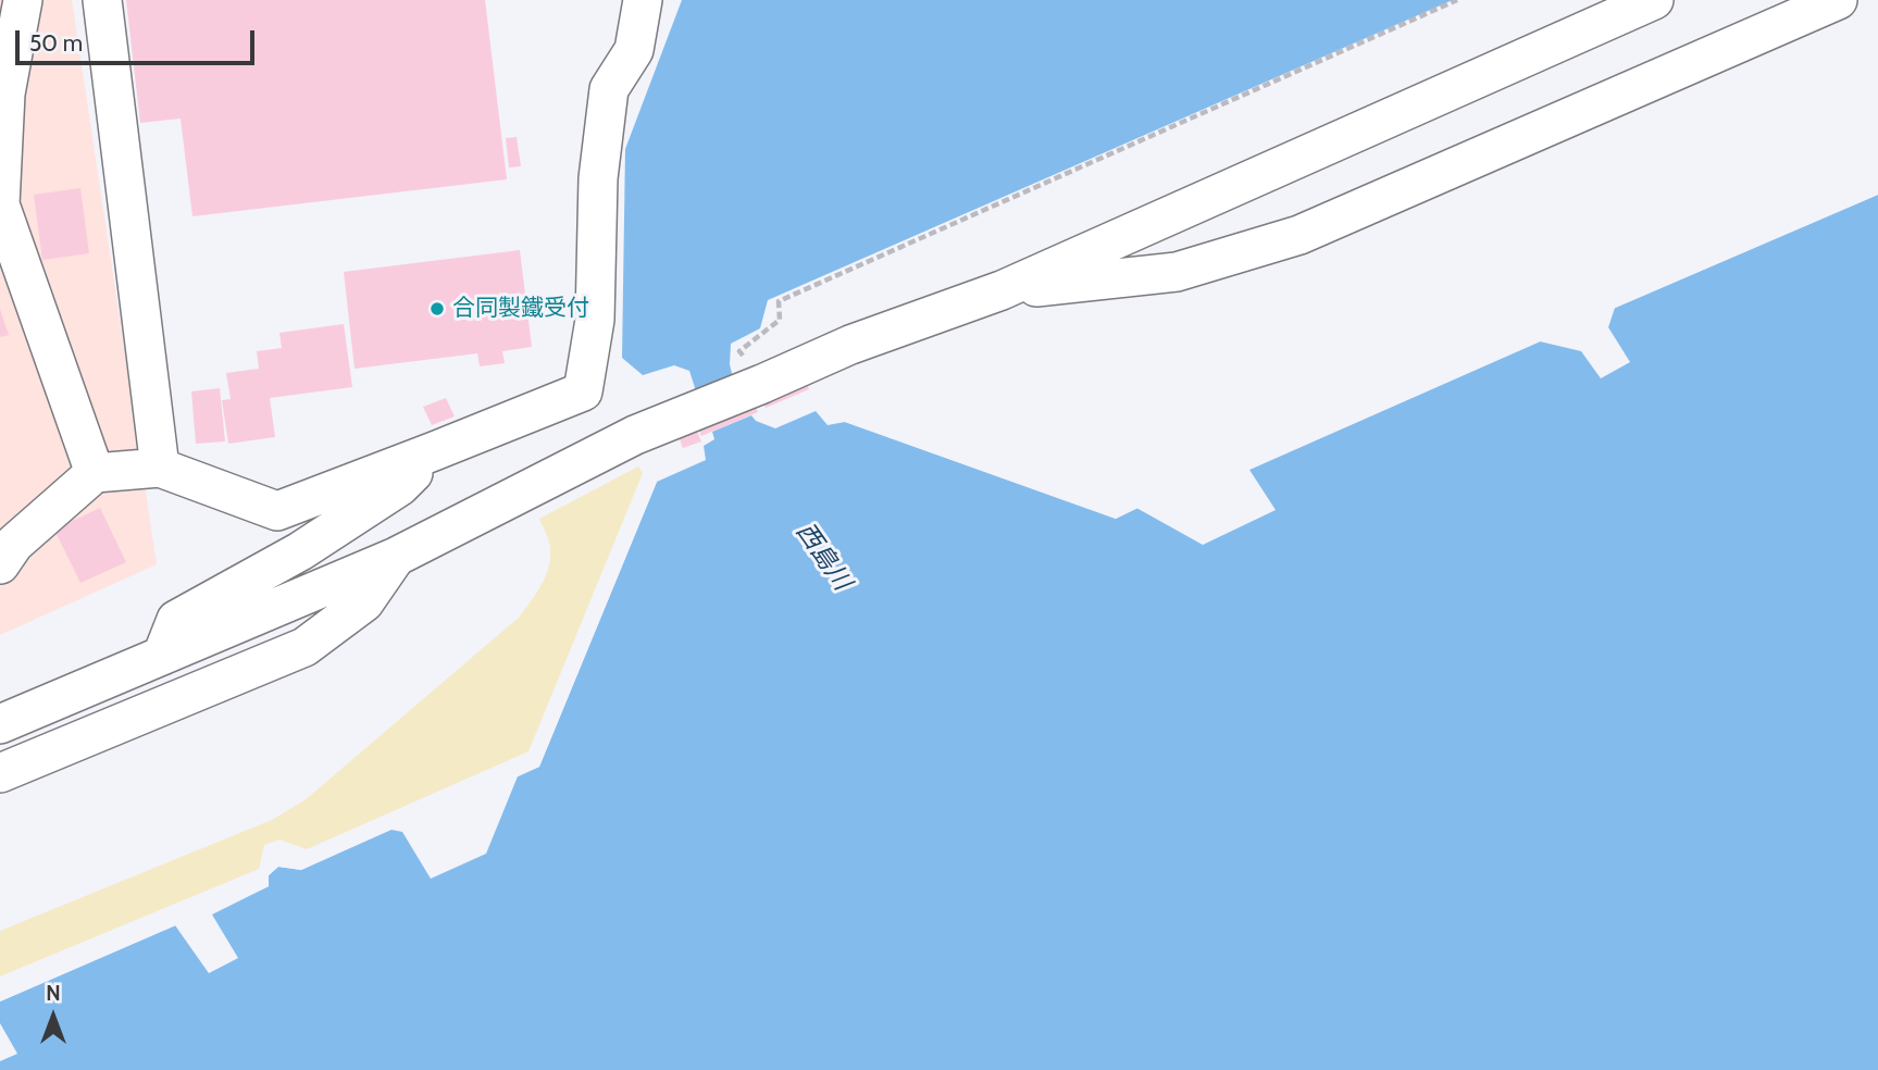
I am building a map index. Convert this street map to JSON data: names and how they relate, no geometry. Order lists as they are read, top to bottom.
{
  "water": ["西島川"],
  "places": ["合同製鐵受付"],
  "scale_bar": "50 m",
  "north": "top"
}
